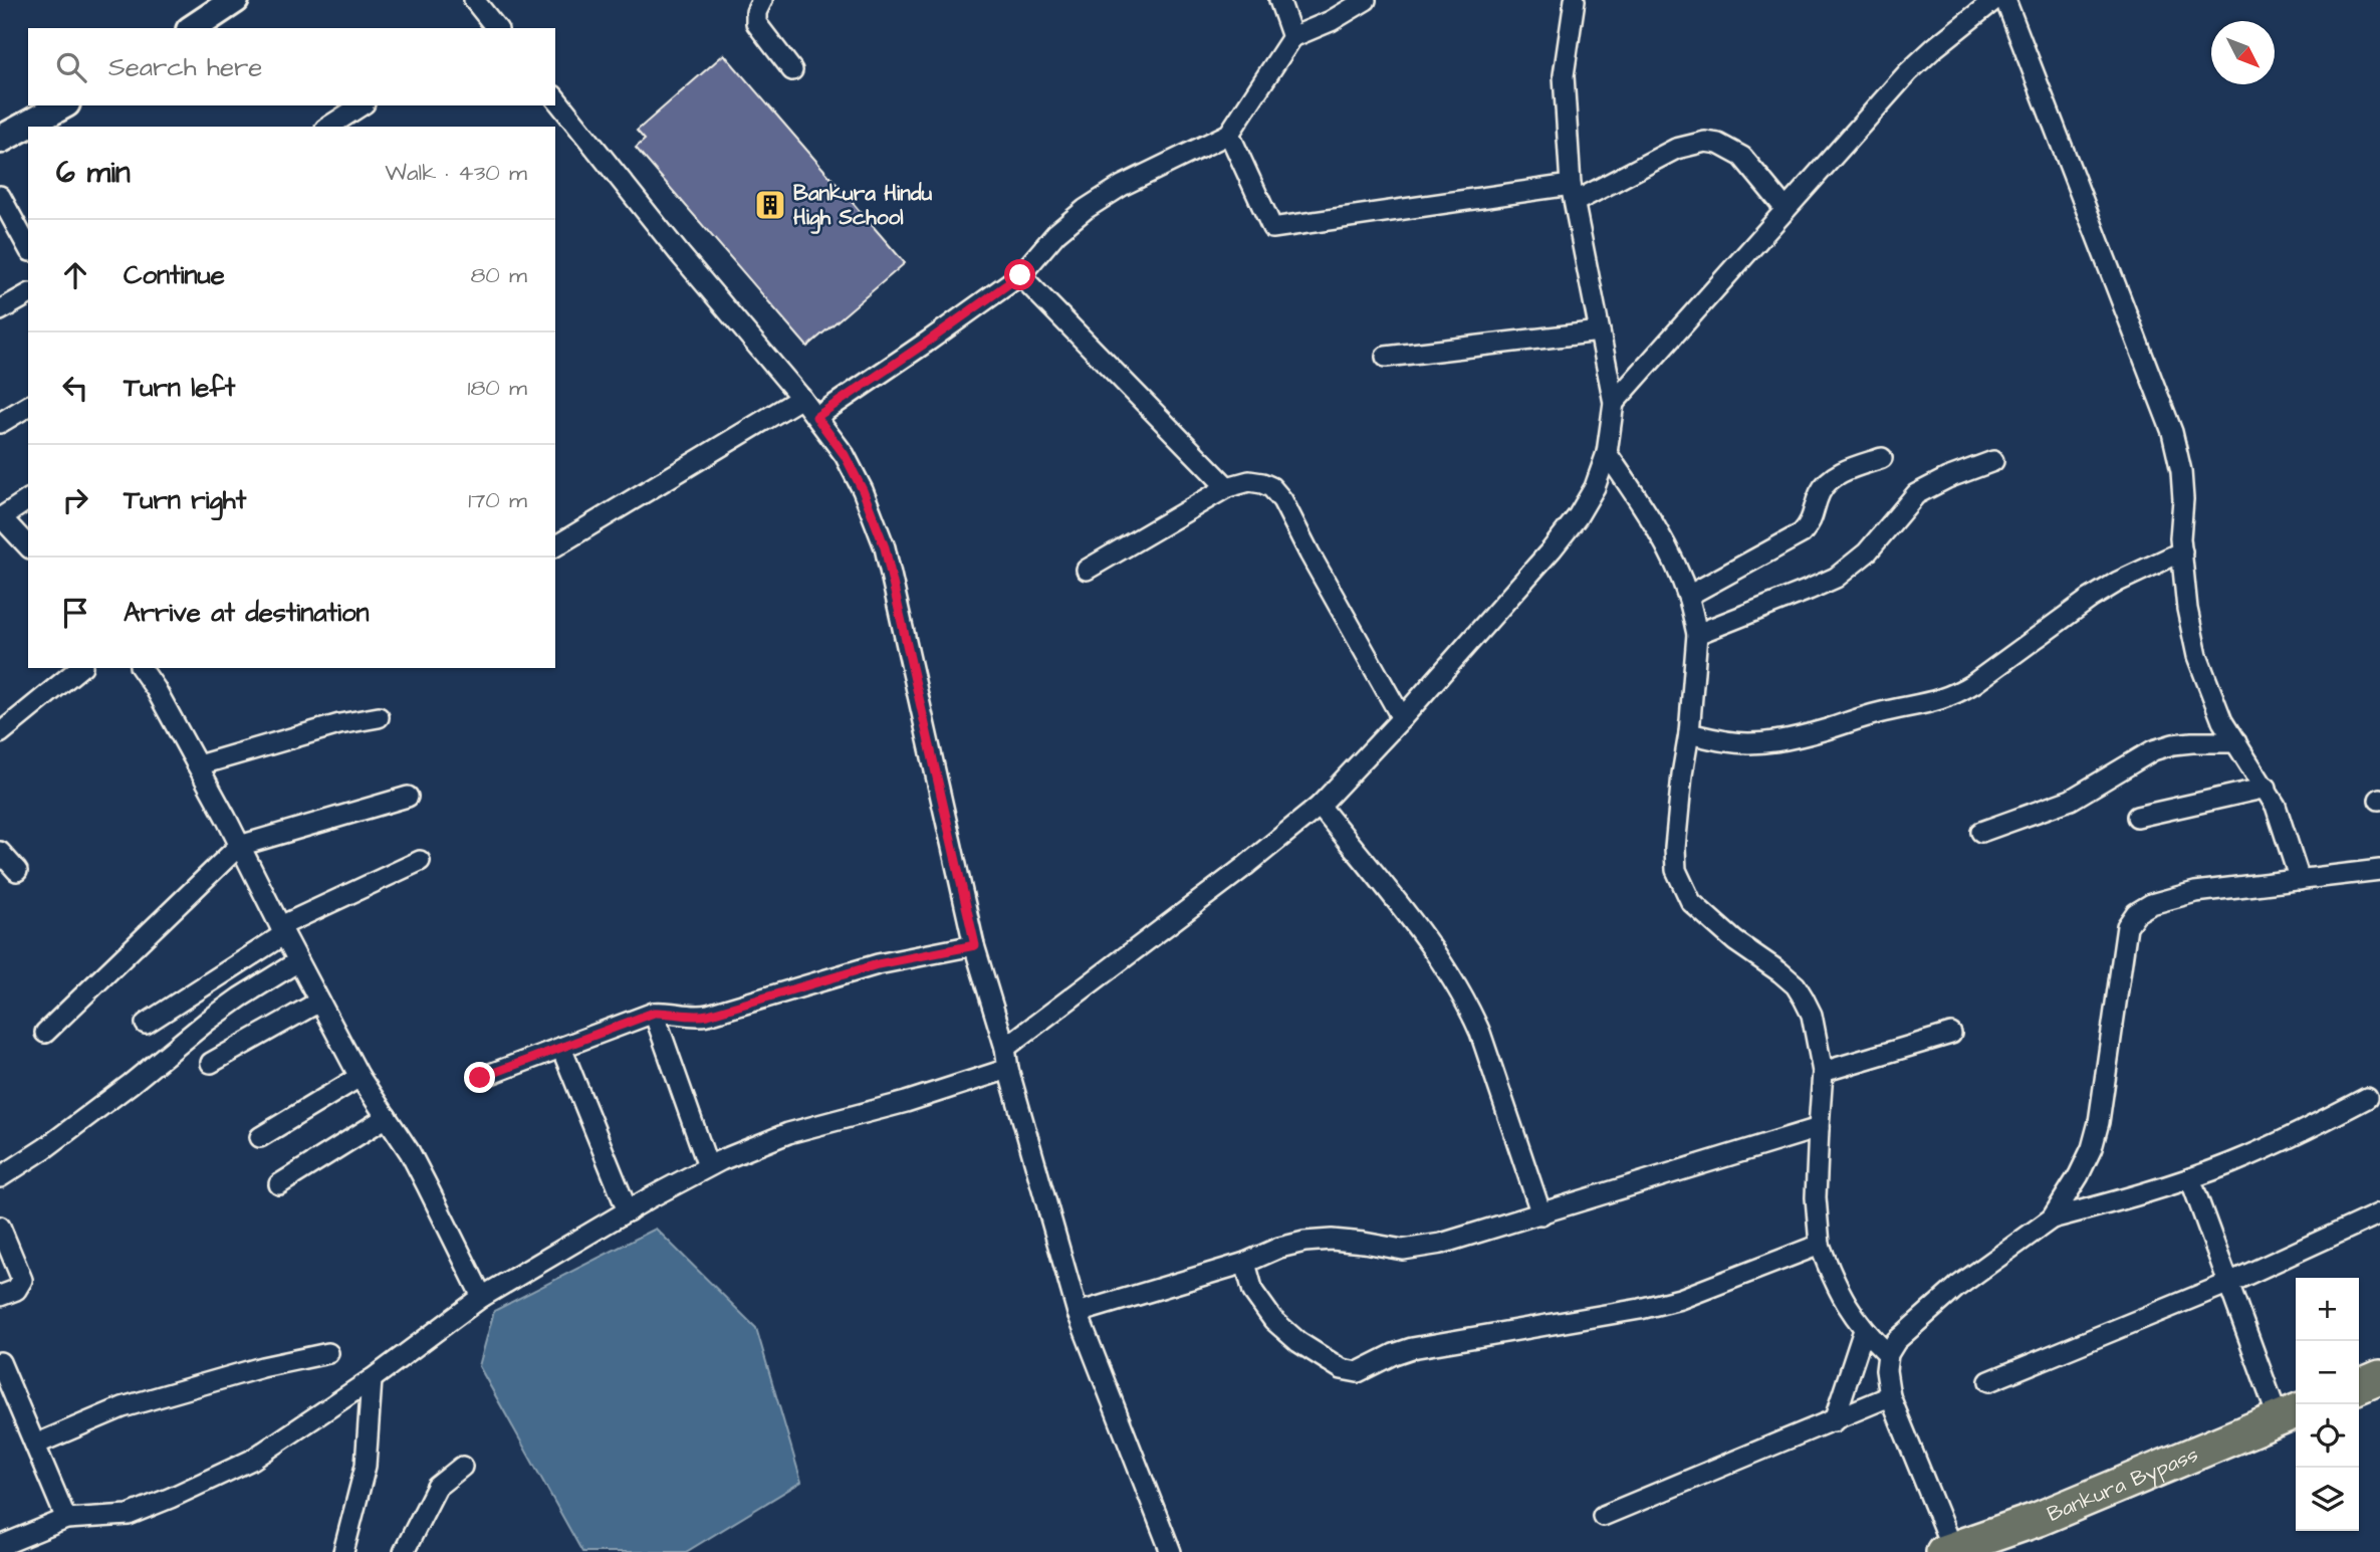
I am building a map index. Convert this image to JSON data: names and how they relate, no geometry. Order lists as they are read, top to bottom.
{
  "streets": {
    "highway": ["Bankura Bypass"]
  },
  "places": {
    "building": ["Bankura Hindu High School"]
  },
  "north": "bottom right",
  "page": {
    "search": "Search here",
    "heading": ["6 min", "Walk · 430 m"],
    "list": [
      ["Continue", "80 m"],
      ["Turn left", "180 m"],
      ["Turn right", "170 m"],
      "Arrive at destination"
    ],
    "map_buttons": ["+", "−"]
  }
}
